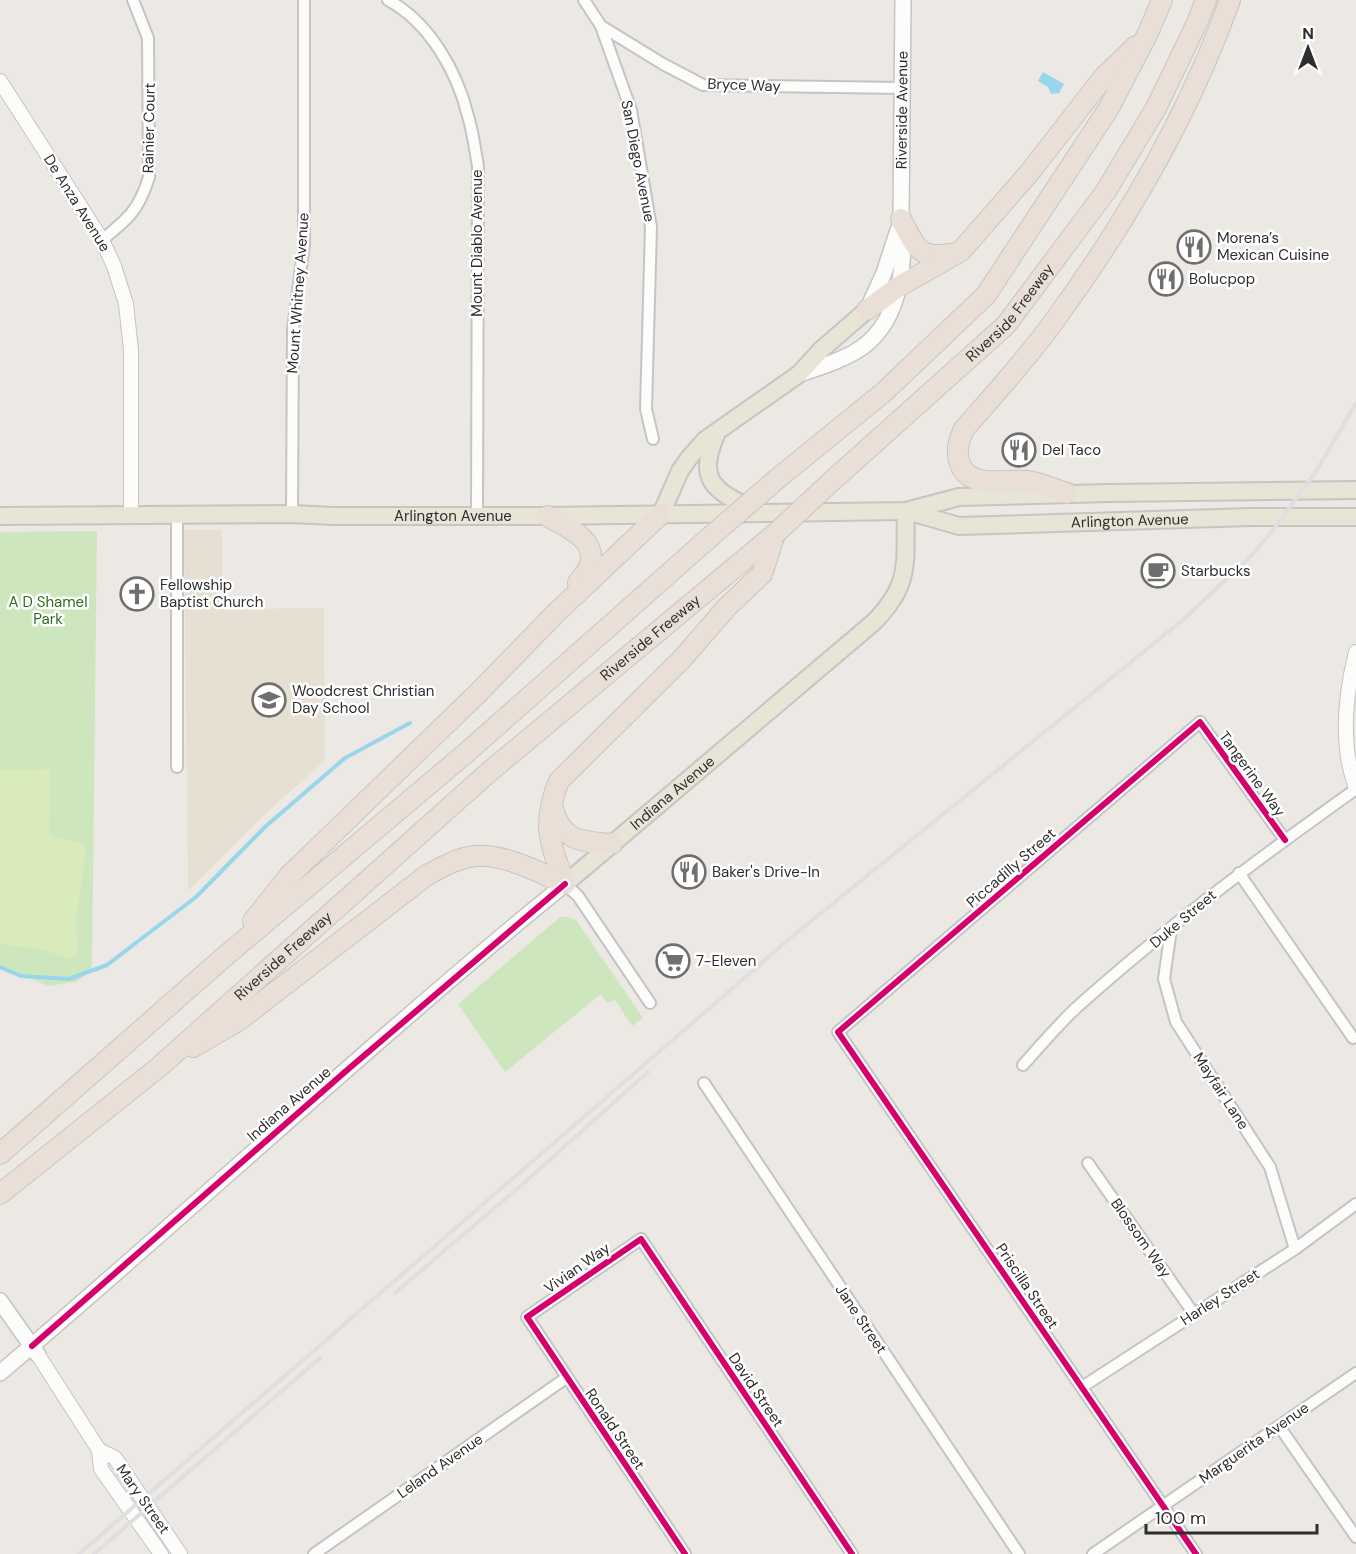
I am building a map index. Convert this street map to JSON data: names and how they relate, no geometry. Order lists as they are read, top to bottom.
{
  "streets": {
    "highway": ["Riverside Freeway"],
    "main road": ["Riverside Avenue", "Arlington Avenue", "Indiana Avenue"],
    "street": [
      "Bryce Way",
      "Rainier Court",
      "San Diego Avenue",
      "De Anza Avenue",
      "Mount Diablo Avenue",
      "Mount Whitney Avenue",
      "Tangerine Way",
      "Piccadilly Street",
      "Duke Street",
      "Mayfair Lane",
      "Blossom Way",
      "Vivian Way",
      "Priscilla Street",
      "Harley Street",
      "Jane Street",
      "David Street",
      "Ronald Street",
      "Marguerita Avenue",
      "Leland Avenue",
      "Mary Street"
    ]
  },
  "crossings": [
    ["Bryce Way", "Riverside Avenue"],
    ["Bryce Way", "San Diego Avenue"],
    ["Riverside Avenue", "Arlington Avenue"],
    ["Rainier Court", "De Anza Avenue"],
    ["De Anza Avenue", "Arlington Avenue"],
    ["Mount Diablo Avenue", "Arlington Avenue"],
    ["Mount Whitney Avenue", "Arlington Avenue"],
    ["Arlington Avenue", "Indiana Avenue"],
    ["Tangerine Way", "Piccadilly Street"],
    ["Tangerine Way", "Duke Street"],
    ["Indiana Avenue", "Mary Street"],
    ["Piccadilly Street", "Priscilla Street"],
    ["Duke Street", "Mayfair Lane"],
    ["Mayfair Lane", "Harley Street"],
    ["Blossom Way", "Harley Street"],
    ["Vivian Way", "David Street"],
    ["Vivian Way", "Ronald Street"],
    ["Priscilla Street", "Harley Street"],
    ["Priscilla Street", "Marguerita Avenue"],
    ["Ronald Street", "Leland Avenue"]
  ],
  "parks": ["A D Shamel Park"],
  "places": {
    "restaurant": [
      "Morena’s Mexican Cuisine",
      "Bolucpop",
      "Del Taco",
      "Baker's Drive-In"
    ],
    "cafe": ["Starbucks"],
    "church": ["Fellowship Baptist Church"],
    "school or university": ["Woodcrest Christian Day School"],
    "supermarket": ["7-Eleven"]
  },
  "scale_bar": "100 m",
  "north": "top"
}
